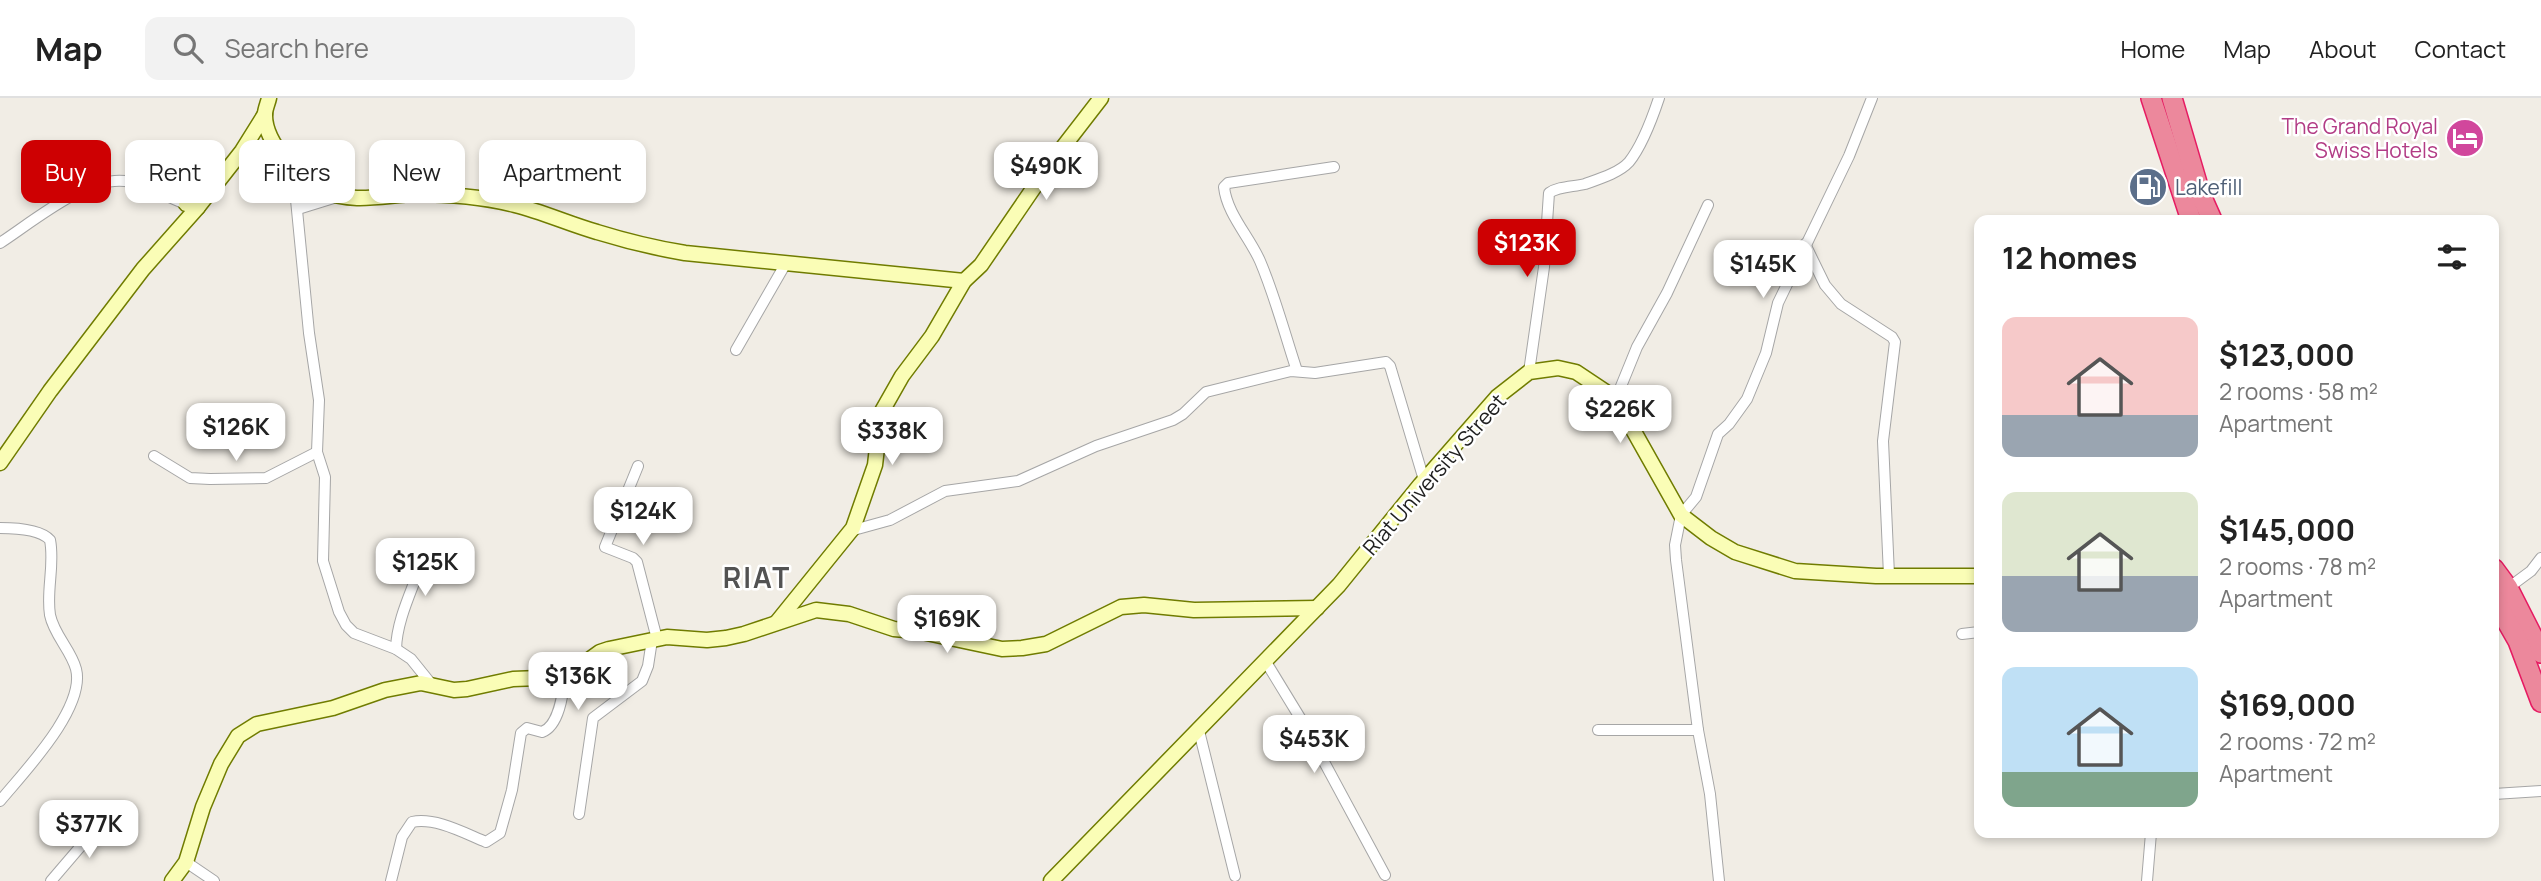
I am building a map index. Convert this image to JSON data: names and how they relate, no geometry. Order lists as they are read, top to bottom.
{
  "streets": {
    "street": ["Riat University Street"]
  },
  "districts": ["RIAT"],
  "places": {
    "hotel": ["The Grand Royal Swiss Hotels"],
    "fuel station": ["Lakefill"]
  },
  "page": {
    "header": "Map",
    "search": "Search here",
    "nav": [
      "Home",
      "Map",
      "About",
      "Contact"
    ],
    "chip": [
      "Buy",
      "Rent",
      "Filters",
      "New",
      "Apartment"
    ],
    "price": [
      "$490K",
      "$123K",
      "$145K",
      "$226K",
      "$126K",
      "$338K",
      "$124K",
      "$125K",
      "$169K",
      "$136K",
      "$453K",
      "$377K"
    ],
    "heading": "12 homes",
    "list": [
      {
        "name": "$123,000",
        "note": "2 rooms · 58 m² · Apartment"
      },
      {
        "name": "$145,000",
        "note": "2 rooms · 78 m² · Apartment"
      },
      {
        "name": "$169,000",
        "note": "2 rooms · 72 m² · Apartment"
      }
    ]
  }
}
